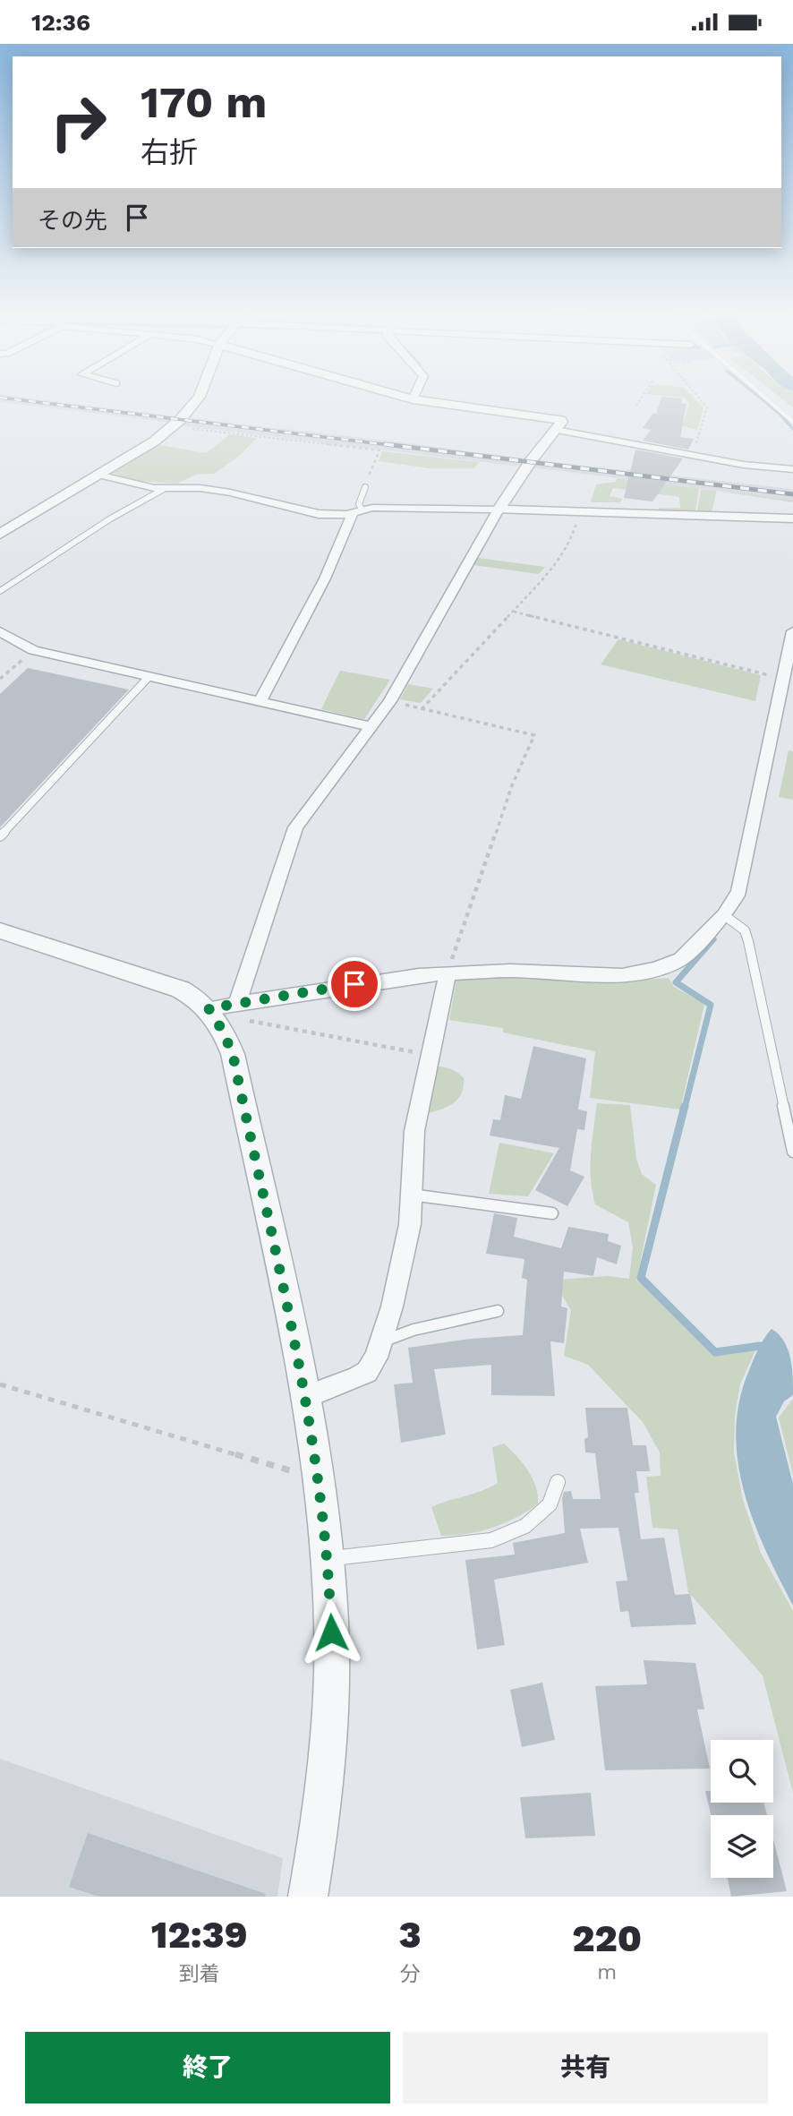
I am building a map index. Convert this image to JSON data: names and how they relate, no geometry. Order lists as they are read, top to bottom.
{
  "page": {
    "status": "12:36",
    "turn": ["170 m", "右折"],
    "then": "その先",
    "eta": [
      "12:39",
      "到着",
      "3",
      "分",
      "220",
      "m"
    ],
    "buttons": ["終了", "共有"]
  }
}
